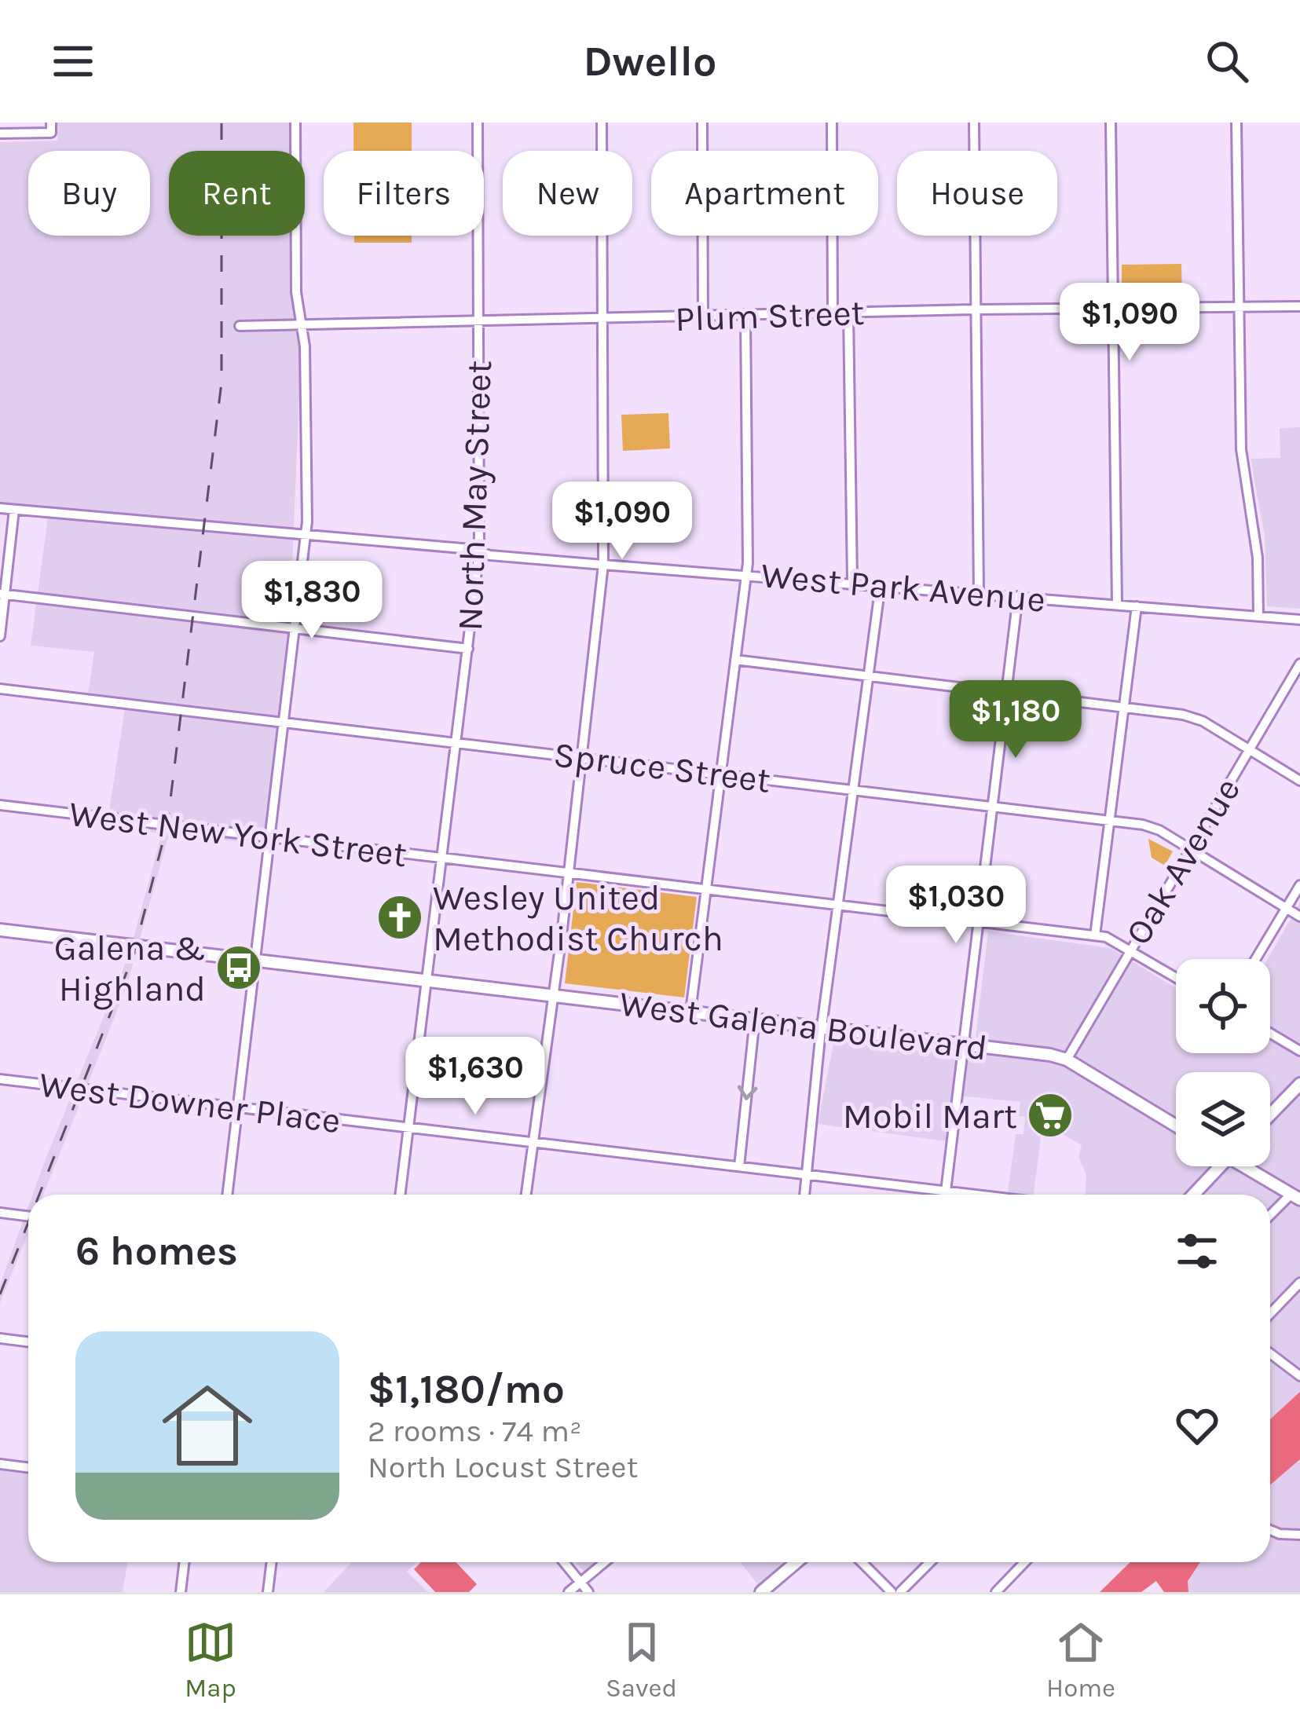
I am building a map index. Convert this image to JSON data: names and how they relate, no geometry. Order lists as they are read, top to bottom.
{
  "streets": {
    "main road": ["West Galena Boulevard"],
    "street": [
      "Plum Street",
      "North May Street",
      "West Park Avenue",
      "Spruce Street",
      "West New York Street",
      "Oak Avenue",
      "West Downer Place"
    ]
  },
  "crossings": [
    ["Plum Street", "North May Street"],
    ["North May Street", "West Park Avenue"],
    ["North May Street", "Spruce Street"],
    ["North May Street", "West New York Street"],
    ["North May Street", "West Galena Boulevard"],
    ["North May Street", "West Downer Place"],
    ["Spruce Street", "Oak Avenue"],
    ["West New York Street", "Oak Avenue"],
    ["Oak Avenue", "West Galena Boulevard"]
  ],
  "places": {
    "church": ["Wesley United Methodist Church"],
    "bus stop": ["Galena & Highland"],
    "supermarket": ["Mobil Mart"]
  },
  "page": {
    "header": "Dwello",
    "chip": [
      "Buy",
      "Rent",
      "Filters",
      "New",
      "Apartment",
      "House"
    ],
    "price": [
      "$1,090",
      "$1,090",
      "$1,830",
      "$1,180",
      "$1,030",
      "$1,630"
    ],
    "heading": "6 homes",
    "list": [
      {
        "name": "$1,180/mo",
        "note": "2 rooms · 74 m² · North Locust Street"
      }
    ],
    "tabs": ["Map", "Saved", "Home"]
  }
}
